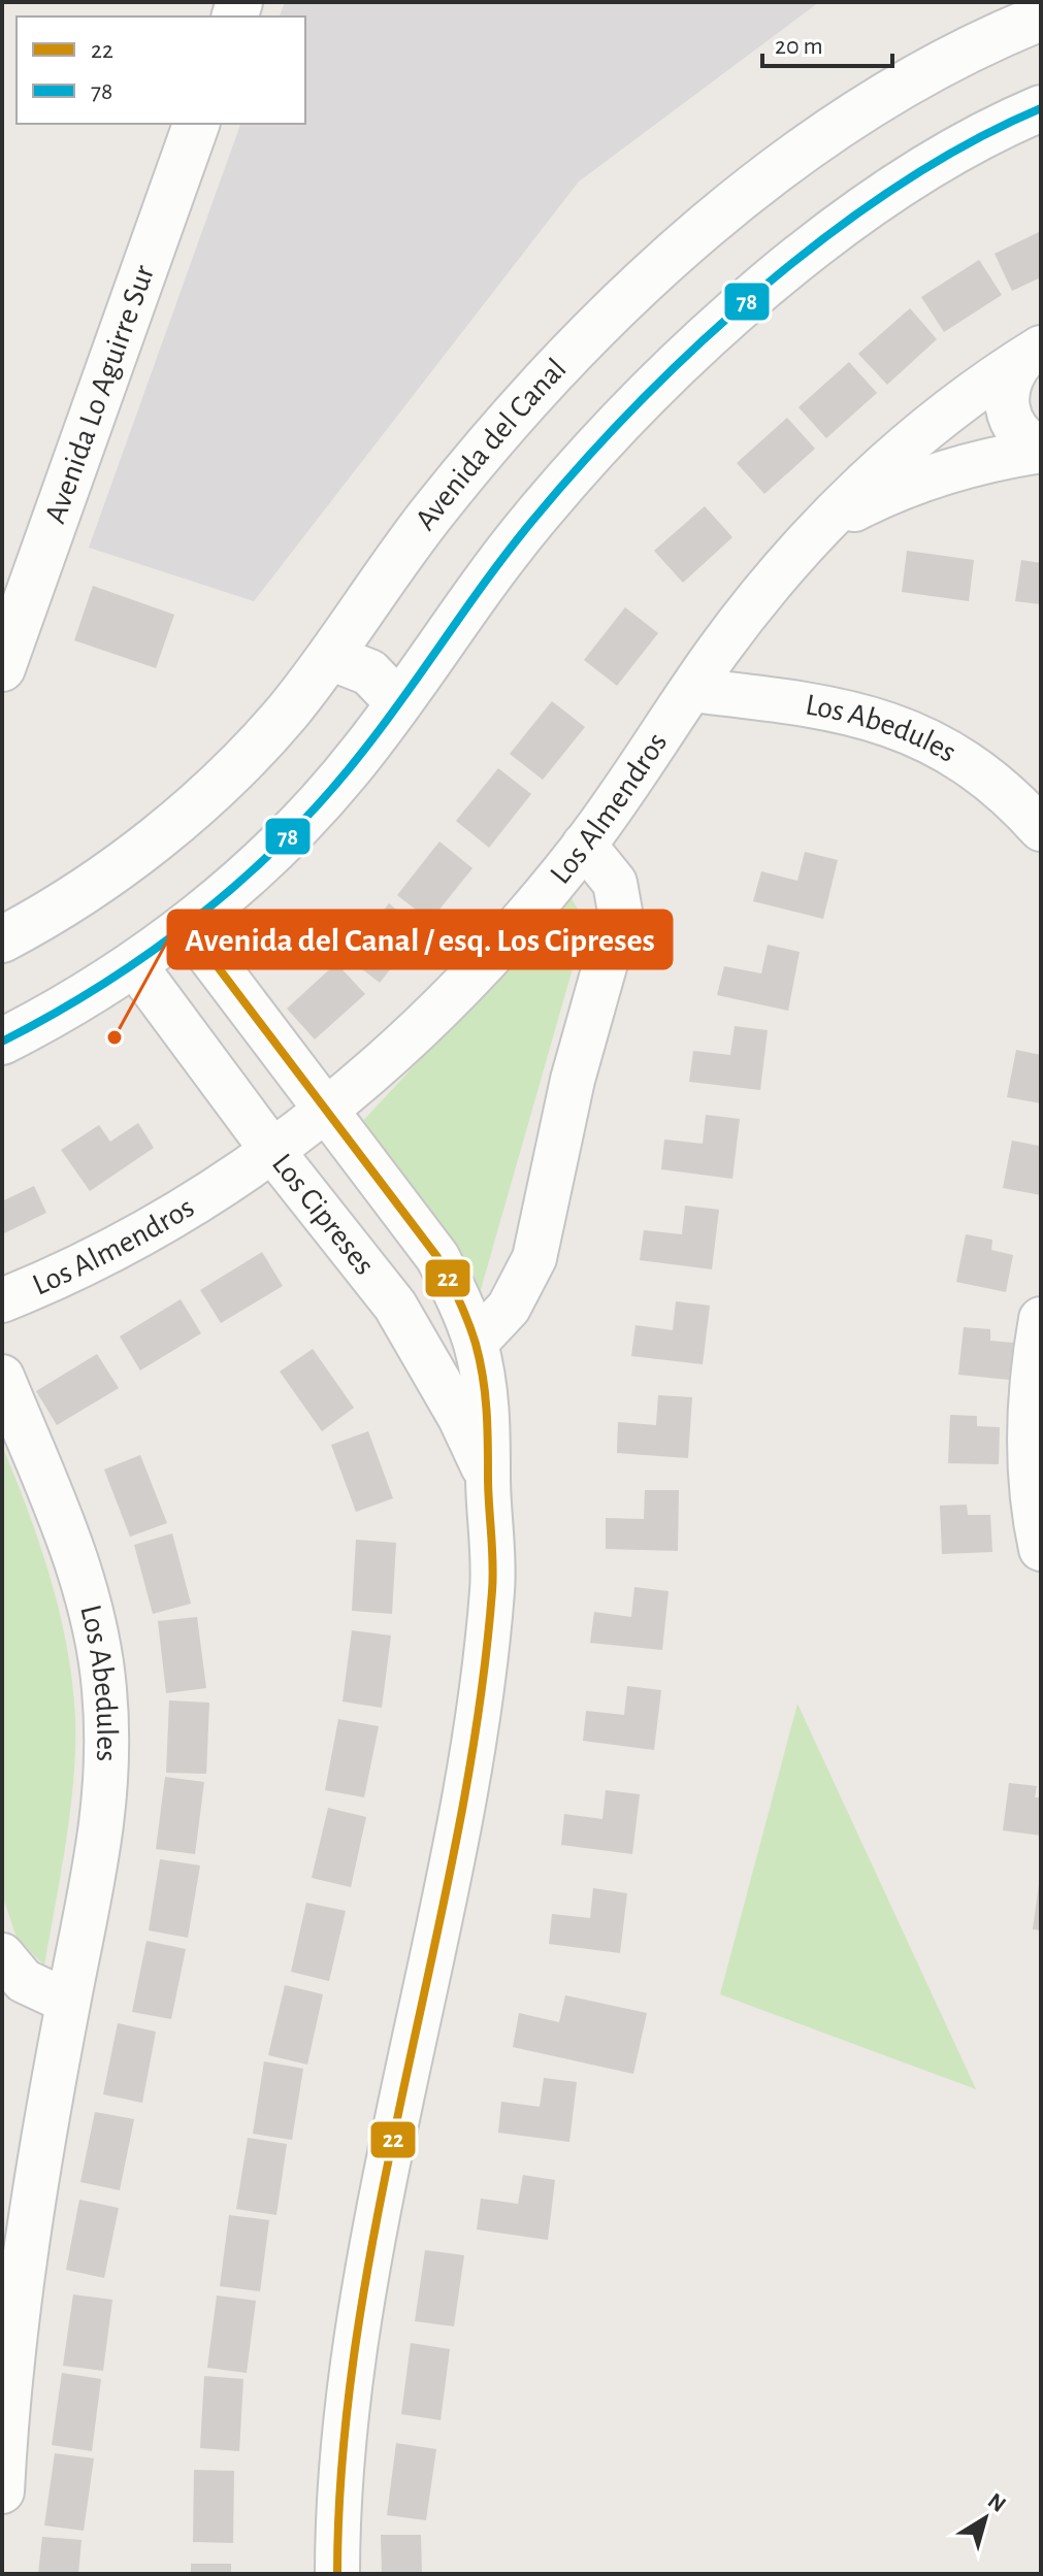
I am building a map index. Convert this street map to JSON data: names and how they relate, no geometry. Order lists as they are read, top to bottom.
{
  "streets": {
    "street": [
      "Avenida Lo Aguirre Sur",
      "Avenida del Canal",
      "Los Abedules",
      "Los Almendros",
      "Los Cipreses"
    ]
  },
  "crossings": [
    ["Los Abedules", "Los Almendros"],
    ["Los Almendros", "Los Cipreses"]
  ],
  "places": ["Avenida del Canal / esq. Los Cipreses"],
  "lines": ["transit line 78", "transit line 22"],
  "legend": ["22", "78"],
  "scale_bar": "20 m",
  "north": "top right"
}
